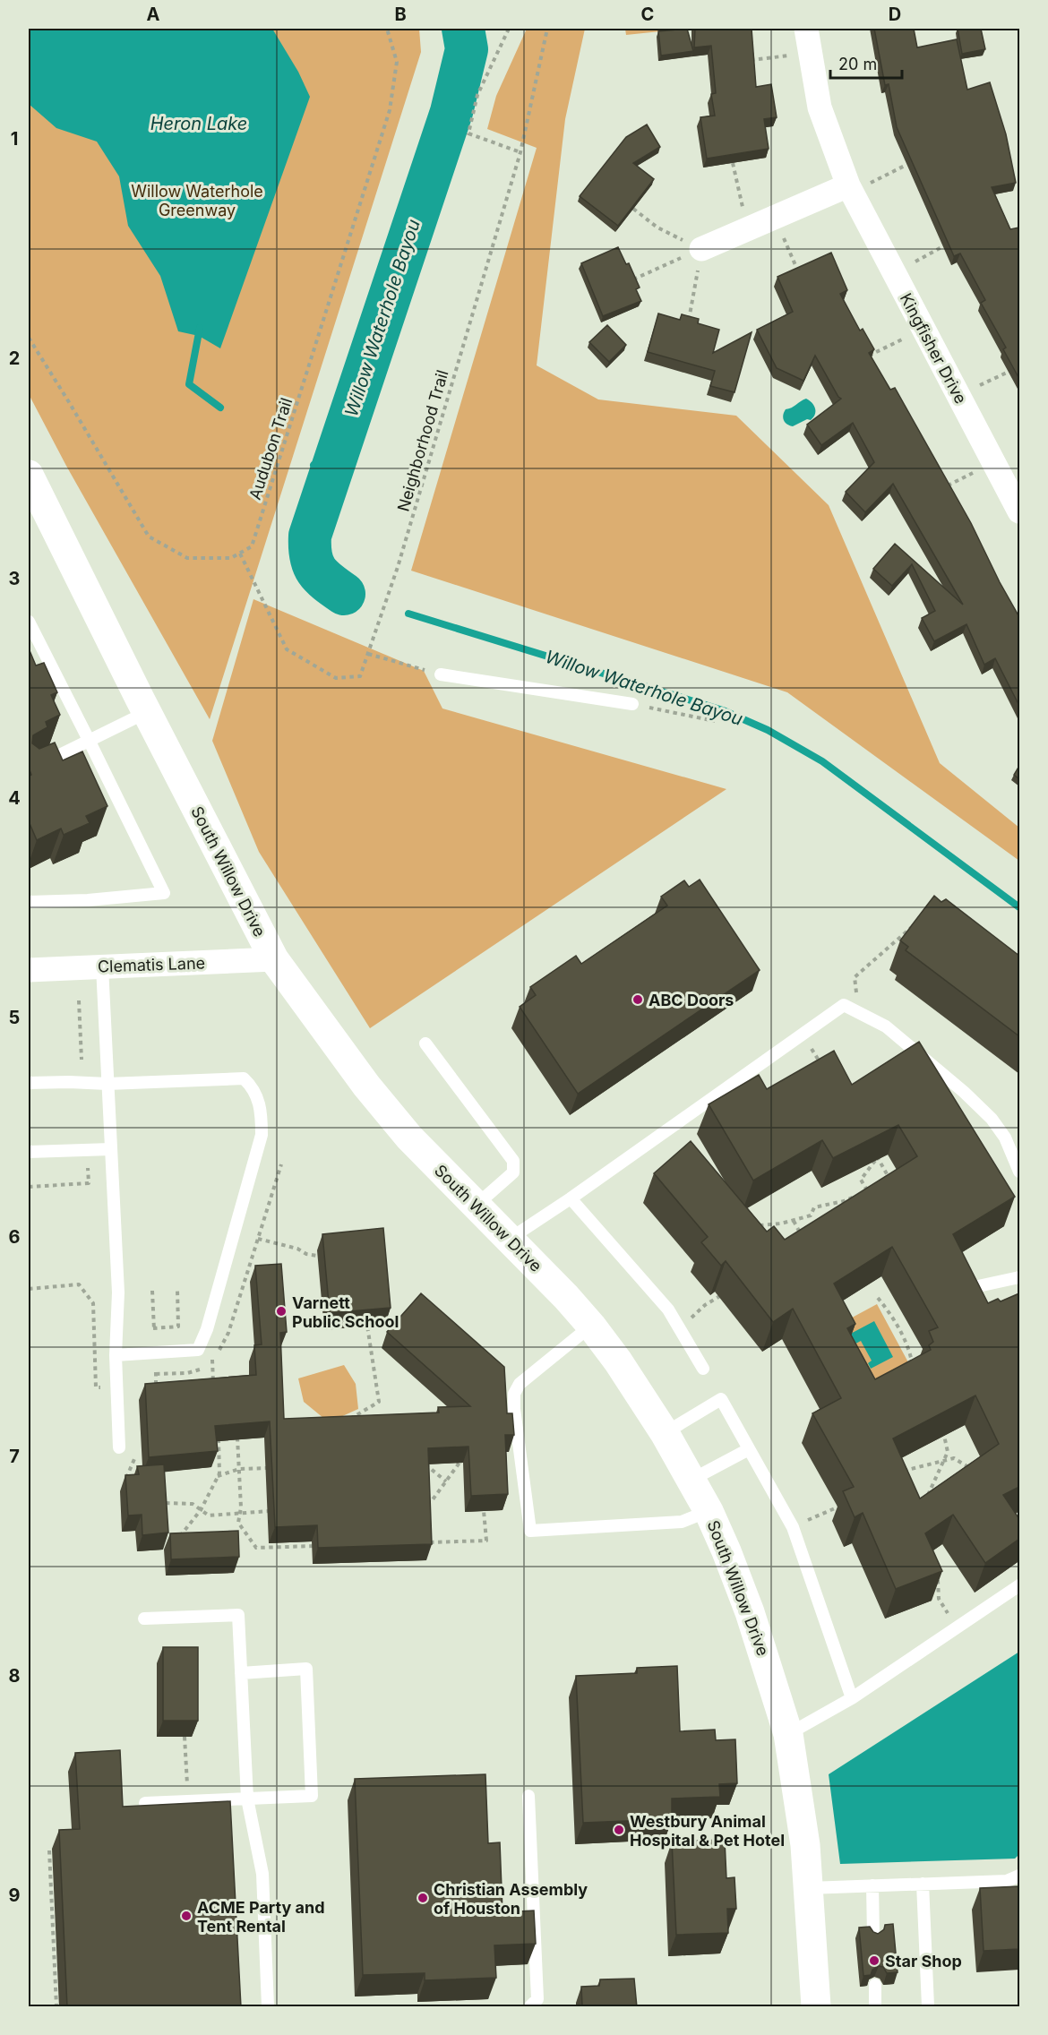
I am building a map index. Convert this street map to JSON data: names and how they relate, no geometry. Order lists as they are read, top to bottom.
{
  "streets": {
    "street": ["Kingfisher Drive", "South Willow Drive", "Clematis Lane"],
    "path": ["Neighborhood Trail", "Audubon Trail"]
  },
  "crossings": [
    ["Neighborhood Trail", "Audubon Trail"],
    ["South Willow Drive", "Clematis Lane"]
  ],
  "water": ["Heron Lake", "Willow Waterhole Bayou"],
  "parks": ["Willow Waterhole Greenway"],
  "places": [
    "ABC Doors",
    "Varnett Public School",
    "Westbury Animal Hospital & Pet Hotel",
    "Christian Assembly of Houston",
    "ACME Party and Tent Rental",
    "Star Shop"
  ],
  "scale_bar": "20 m",
  "grid": {
    "columns": [
      "A",
      "B",
      "C",
      "D"
    ],
    "rows": [
      "1",
      "2",
      "3",
      "4",
      "5",
      "6",
      "7",
      "8",
      "9"
    ]
  }
}
